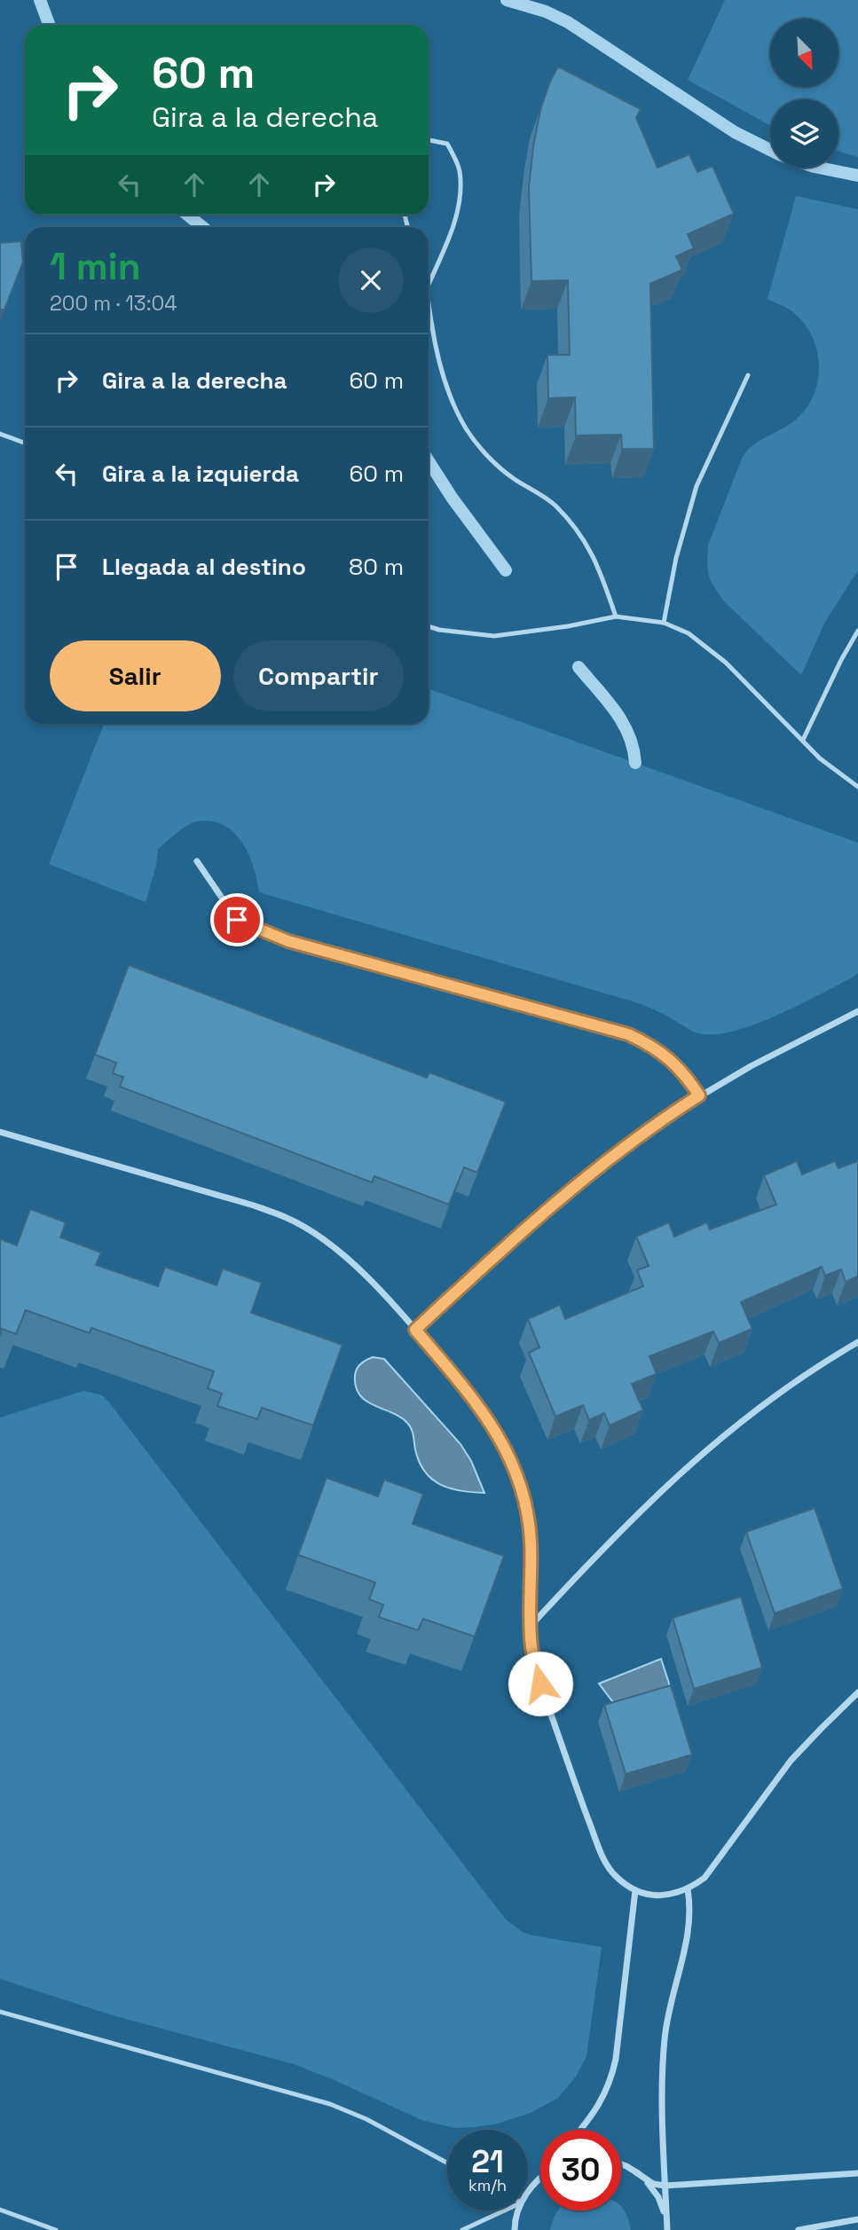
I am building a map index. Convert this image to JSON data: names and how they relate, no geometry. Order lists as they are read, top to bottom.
{
  "north": "bottom right",
  "page": {
    "turn": ["60 m", "Gira a la derecha"],
    "heading": ["1 min", "200 m · 13:04"],
    "list": [
      {
        "name": "Gira a la derecha",
        "value": "60 m"
      },
      {
        "name": "Gira a la izquierda",
        "value": "60 m"
      },
      {
        "name": "Llegada al destino",
        "value": "80 m"
      }
    ],
    "buttons": ["Salir", "Compartir"],
    "speed": "21 km/h",
    "limit": "30"
  }
}
